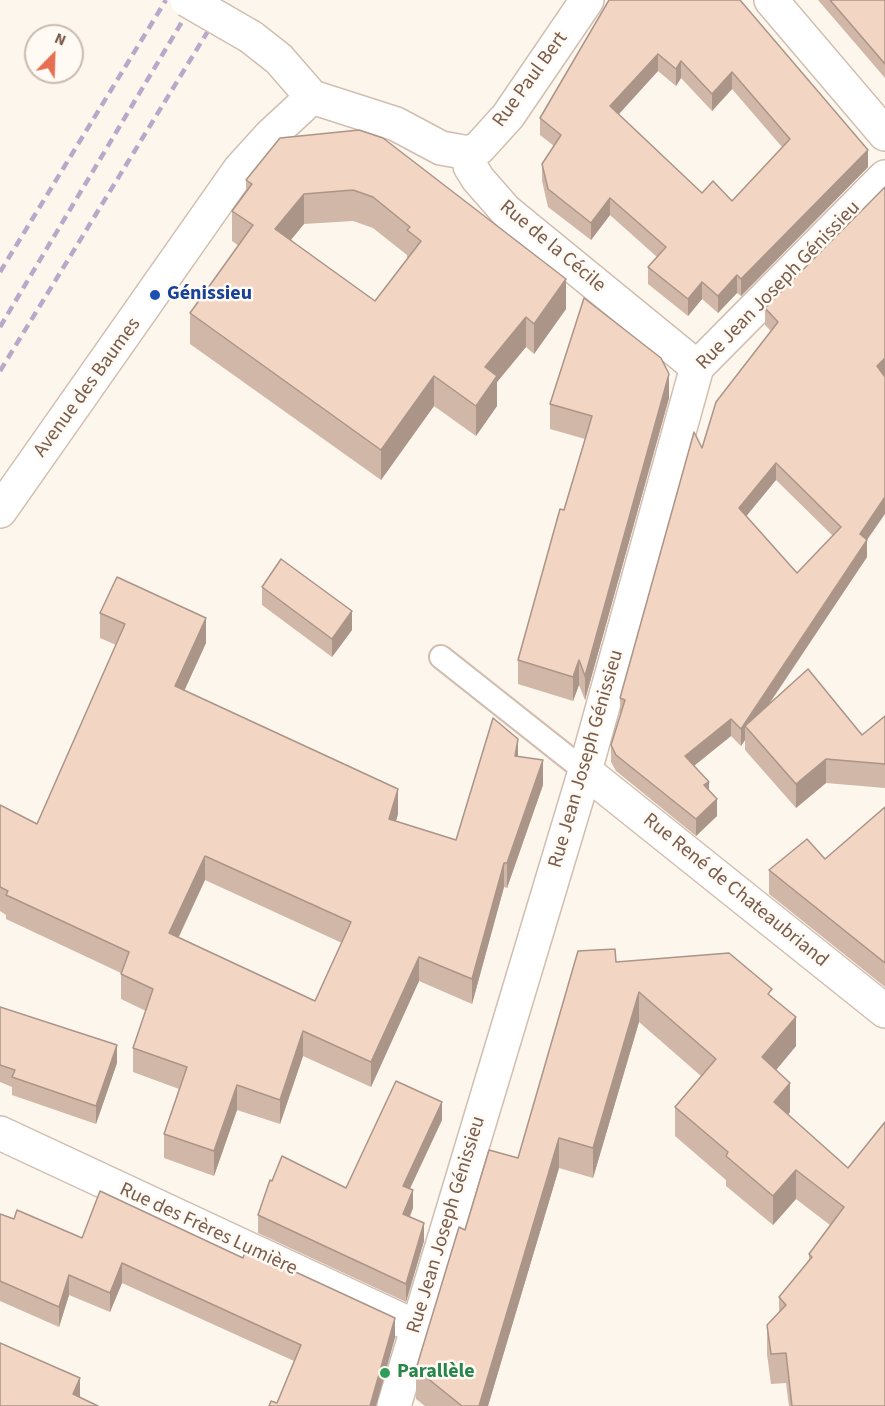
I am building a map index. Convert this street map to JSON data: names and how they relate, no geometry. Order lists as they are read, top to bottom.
{
  "streets": {
    "street": [
      "Rue Paul Bert",
      "Rue de la Cécile",
      "Rue Jean Joseph Génissieu",
      "Avenue des Baumes",
      "Rue René de Chateaubriand",
      "Rue des Frères Lumière"
    ]
  },
  "crossings": [
    ["Rue Paul Bert", "Rue de la Cécile"],
    ["Rue de la Cécile", "Rue Jean Joseph Génissieu"],
    ["Rue Jean Joseph Génissieu", "Rue René de Chateaubriand"],
    ["Rue Jean Joseph Génissieu", "Rue des Frères Lumière"]
  ],
  "places": ["Génissieu", "Parallèle"],
  "north": "top right"
}
